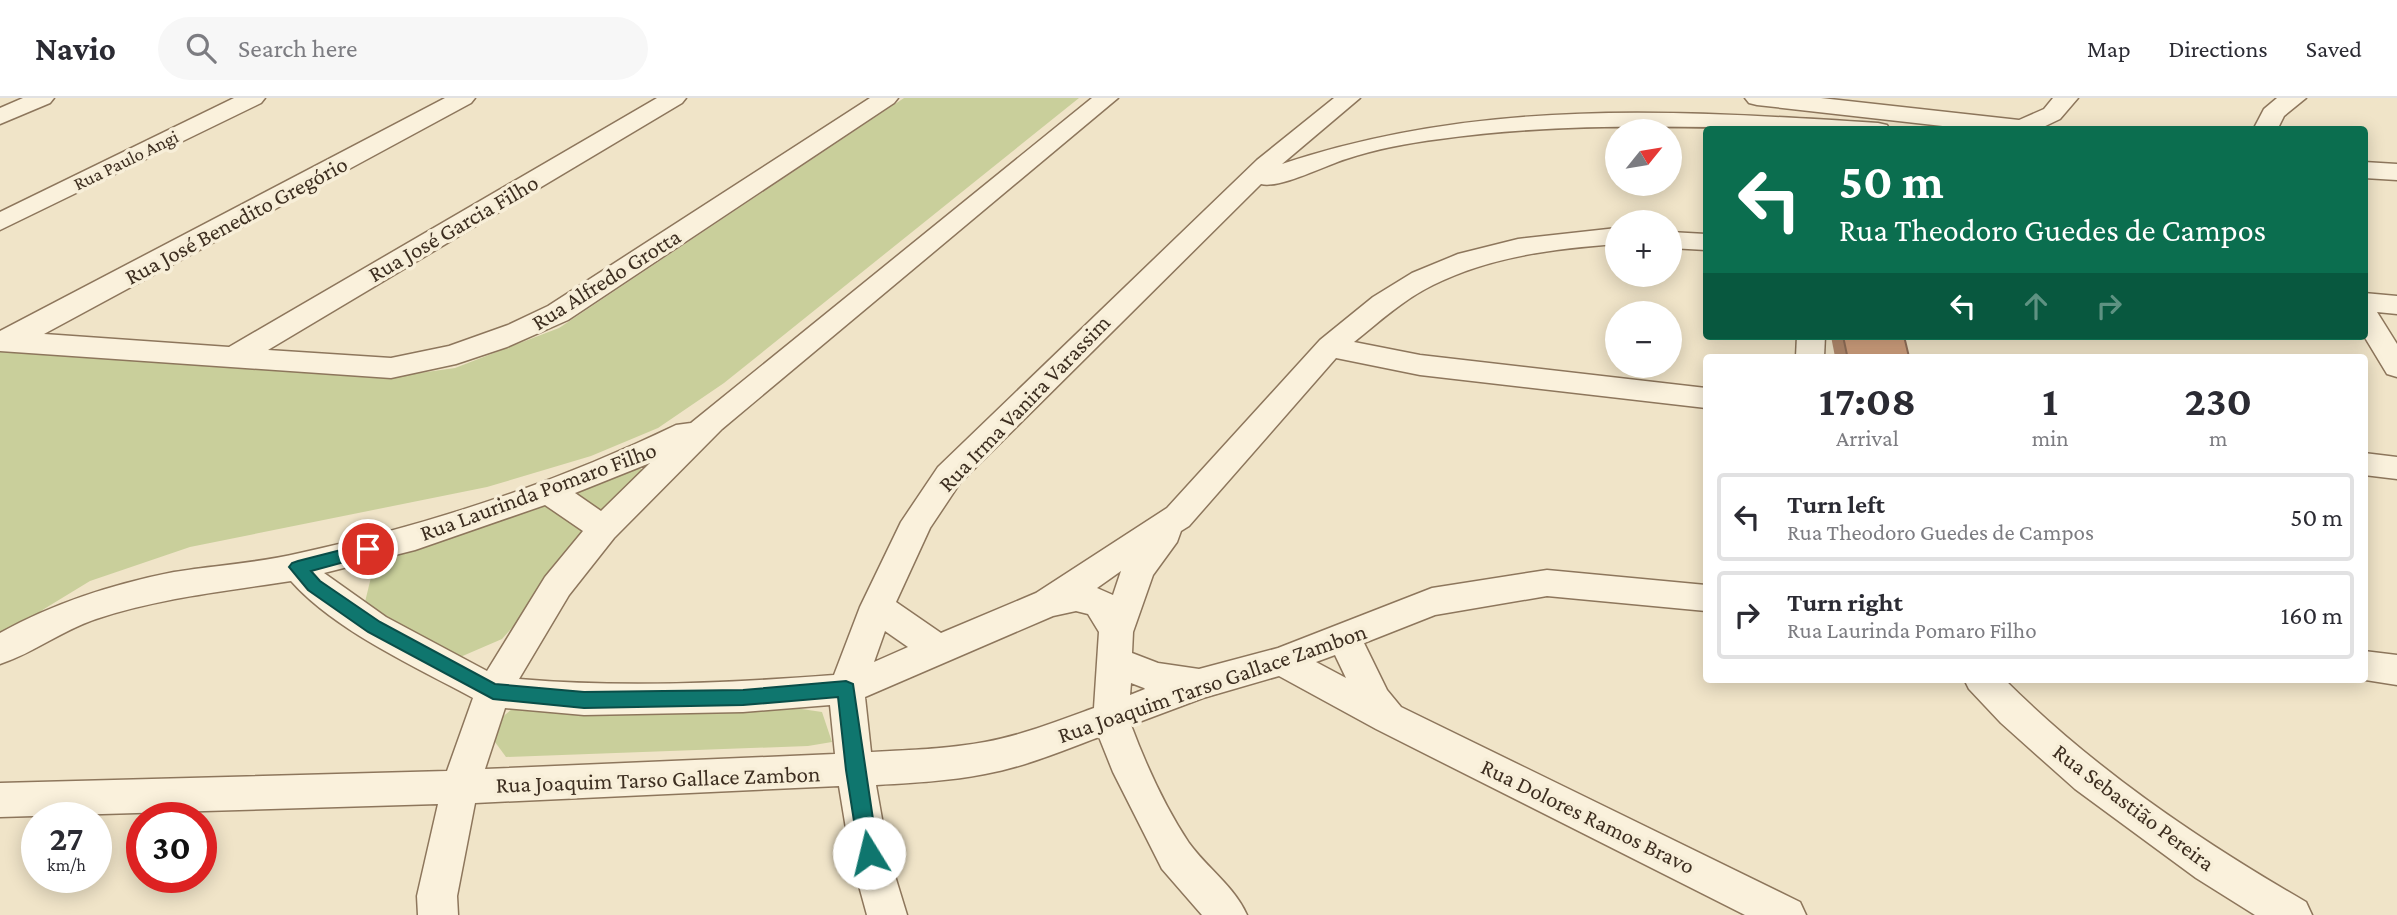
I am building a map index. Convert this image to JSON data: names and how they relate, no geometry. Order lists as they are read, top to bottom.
{
  "streets": {
    "street": [
      "Rua Paulo Angi",
      "Rua José Benedito Gregório",
      "Rua José Garcia Filho",
      "Rua Alfredo Grotta",
      "Rua Irma Vanira Varassim",
      "Rua Laurinda Pomaro Filho",
      "Rua Joaquim Tarso Gallace Zambon",
      "Rua Sebastião Pereira",
      "Rua Dolores Ramos Bravo"
    ]
  },
  "crossings": [
    ["Rua José Benedito Gregório", "Rua Alfredo Grotta"],
    ["Rua José Garcia Filho", "Rua Alfredo Grotta"],
    ["Rua Irma Vanira Varassim", "Rua Joaquim Tarso Gallace Zambon"],
    ["Rua Laurinda Pomaro Filho", "Rua Joaquim Tarso Gallace Zambon"],
    ["Rua Joaquim Tarso Gallace Zambon", "Rua Dolores Ramos Bravo"]
  ],
  "north": "top right",
  "page": {
    "header": "Navio",
    "search": "Search here",
    "nav": ["Map", "Directions", "Saved"],
    "map_buttons": ["+", "−"],
    "turn": ["50 m", "Rua Theodoro Guedes de Campos"],
    "eta": [
      "17:08",
      "Arrival",
      "1",
      "min",
      "230",
      "m"
    ],
    "list": [
      {
        "name": "Turn left",
        "note": "Rua Theodoro Guedes de Campos",
        "value": "50 m"
      },
      {
        "name": "Turn right",
        "note": "Rua Laurinda Pomaro Filho",
        "value": "160 m"
      }
    ],
    "speed": "27 km/h",
    "limit": "30"
  }
}
